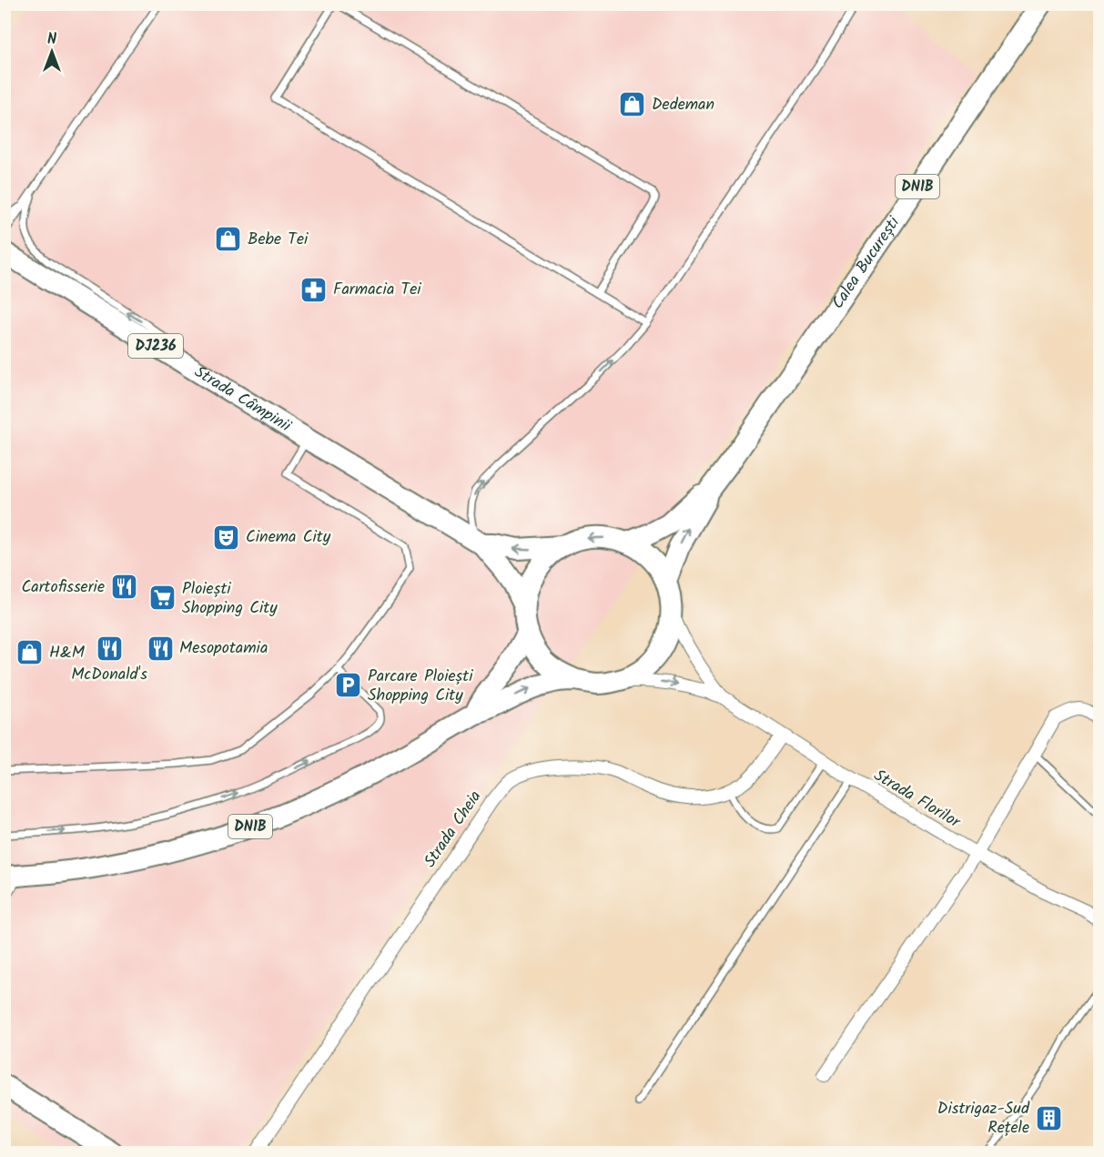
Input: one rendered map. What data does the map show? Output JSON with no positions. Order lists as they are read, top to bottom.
{
  "streets": {
    "main road": [
      "DN1B",
      "Calea București",
      "DJ236",
      "Strada Câmpinii"
    ],
    "street": ["Strada Florilor", "Strada Cheia"]
  },
  "crossings": [
    ["DN1B", "Calea București"],
    ["DN1B", "DJ236"],
    ["DJ236", "Strada Câmpinii"],
    ["Strada Florilor", "Strada Cheia"]
  ],
  "places": {
    "shop": ["Dedeman", "Bebe Tei", "H&M"],
    "pharmacy": ["Farmacia Tei"],
    "theatre": ["Cinema City"],
    "restaurant": ["Cartofisserie", "McDonald's", "Mesopotamia"],
    "supermarket": ["Ploiești Shopping City"],
    "parking": ["Parcare Ploiești Shopping City"],
    "building": ["Distrigaz-Sud Rețele"]
  },
  "north": "top"
}
